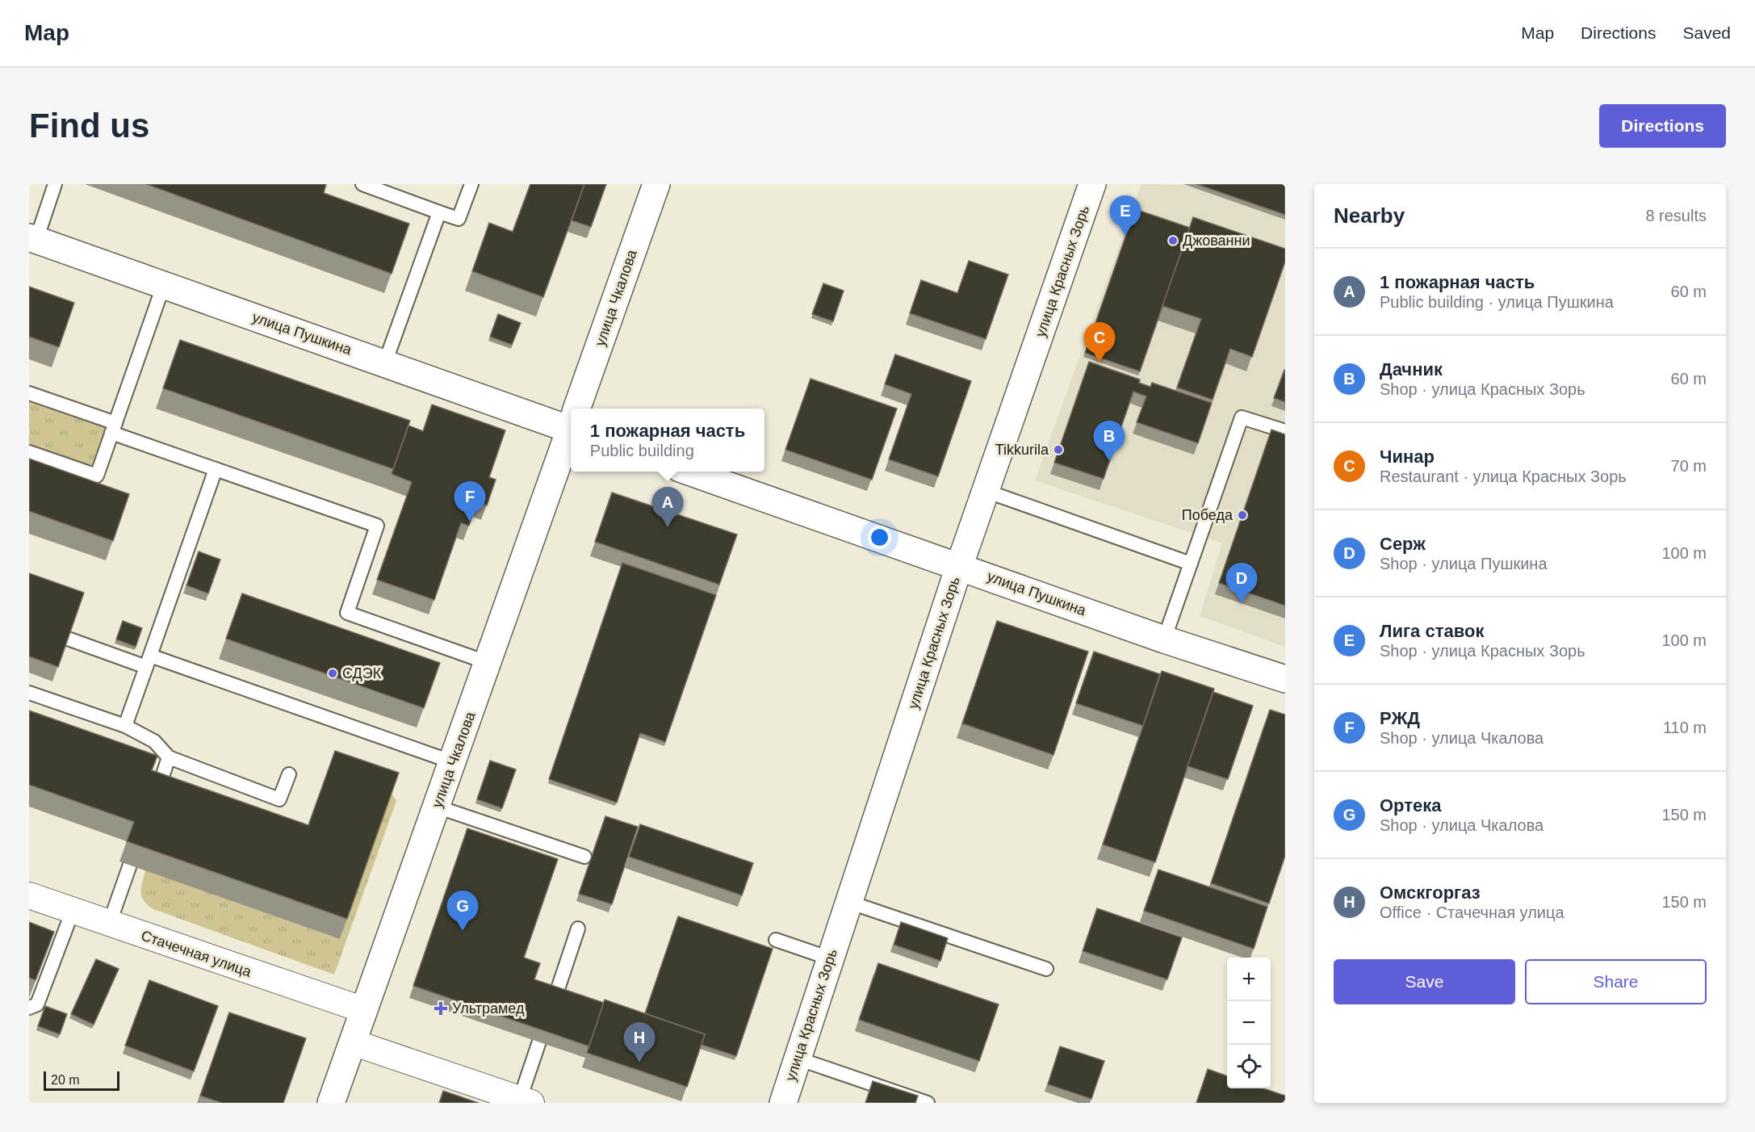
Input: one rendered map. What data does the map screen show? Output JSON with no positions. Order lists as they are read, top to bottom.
{
  "streets": {
    "street": [
      "улица Красных Зорь",
      "улица Чкалова",
      "улица Пушкина",
      "Стачечная улица"
    ]
  },
  "crossings": [
    ["улица Красных Зорь", "улица Пушкина"],
    ["улица Чкалова", "Стачечная улица"]
  ],
  "places": {
    "other": [
      "Джованни",
      "Tikkurila",
      "Победа",
      "СДЭК"
    ],
    "health": ["Ультрамед"]
  },
  "scale_bar": "20 m",
  "page": {
    "header": "Map",
    "nav": ["Map", "Directions", "Saved"],
    "buttons": [
      "Directions",
      ["Save", "Share"]
    ],
    "title": "Find us",
    "heading": ["Nearby", "8 results"],
    "pins": [
      "E",
      "C",
      "B",
      "F",
      "A",
      "D",
      "G",
      "H"
    ],
    "list": [
      {
        "mark": "A",
        "name": "1 пожарная часть",
        "note": "Public building · улица Пушкина",
        "value": "60 m"
      },
      {
        "mark": "B",
        "name": "Дачник",
        "note": "Shop · улица Красных Зорь",
        "value": "60 m"
      },
      {
        "mark": "C",
        "name": "Чинар",
        "note": "Restaurant · улица Красных Зорь",
        "value": "70 m"
      },
      {
        "mark": "D",
        "name": "Серж",
        "note": "Shop · улица Пушкина",
        "value": "100 m"
      },
      {
        "mark": "E",
        "name": "Лига ставок",
        "note": "Shop · улица Красных Зорь",
        "value": "100 m"
      },
      {
        "mark": "F",
        "name": "РЖД",
        "note": "Shop · улица Чкалова",
        "value": "110 m"
      },
      {
        "mark": "G",
        "name": "Ортека",
        "note": "Shop · улица Чкалова",
        "value": "150 m"
      },
      {
        "mark": "H",
        "name": "Омскгоргаз",
        "note": "Office · Стачечная улица",
        "value": "150 m"
      }
    ],
    "popup": ["1 пожарная часть", "Public building"],
    "map_buttons": ["+", "−"],
    "scale": "20 m"
  }
}
